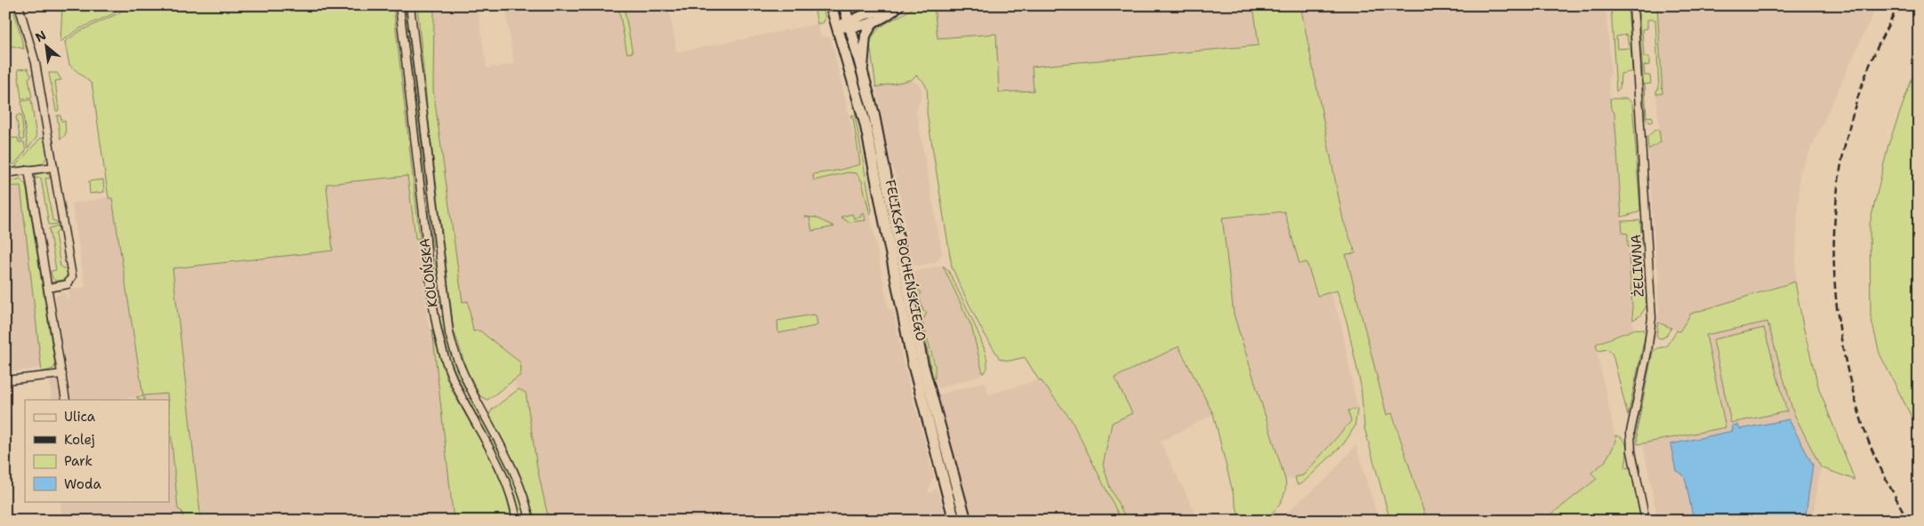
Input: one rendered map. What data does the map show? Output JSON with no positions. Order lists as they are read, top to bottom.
{
  "streets": {
    "main road": ["FELIKSA BOCHEŃSKIEGO"],
    "street": ["ŻELIWNA", "KOLOŃSKA"]
  },
  "legend": [
    "Ulica",
    "Kolej",
    "Park",
    "Woda"
  ],
  "north": "top left"
}
